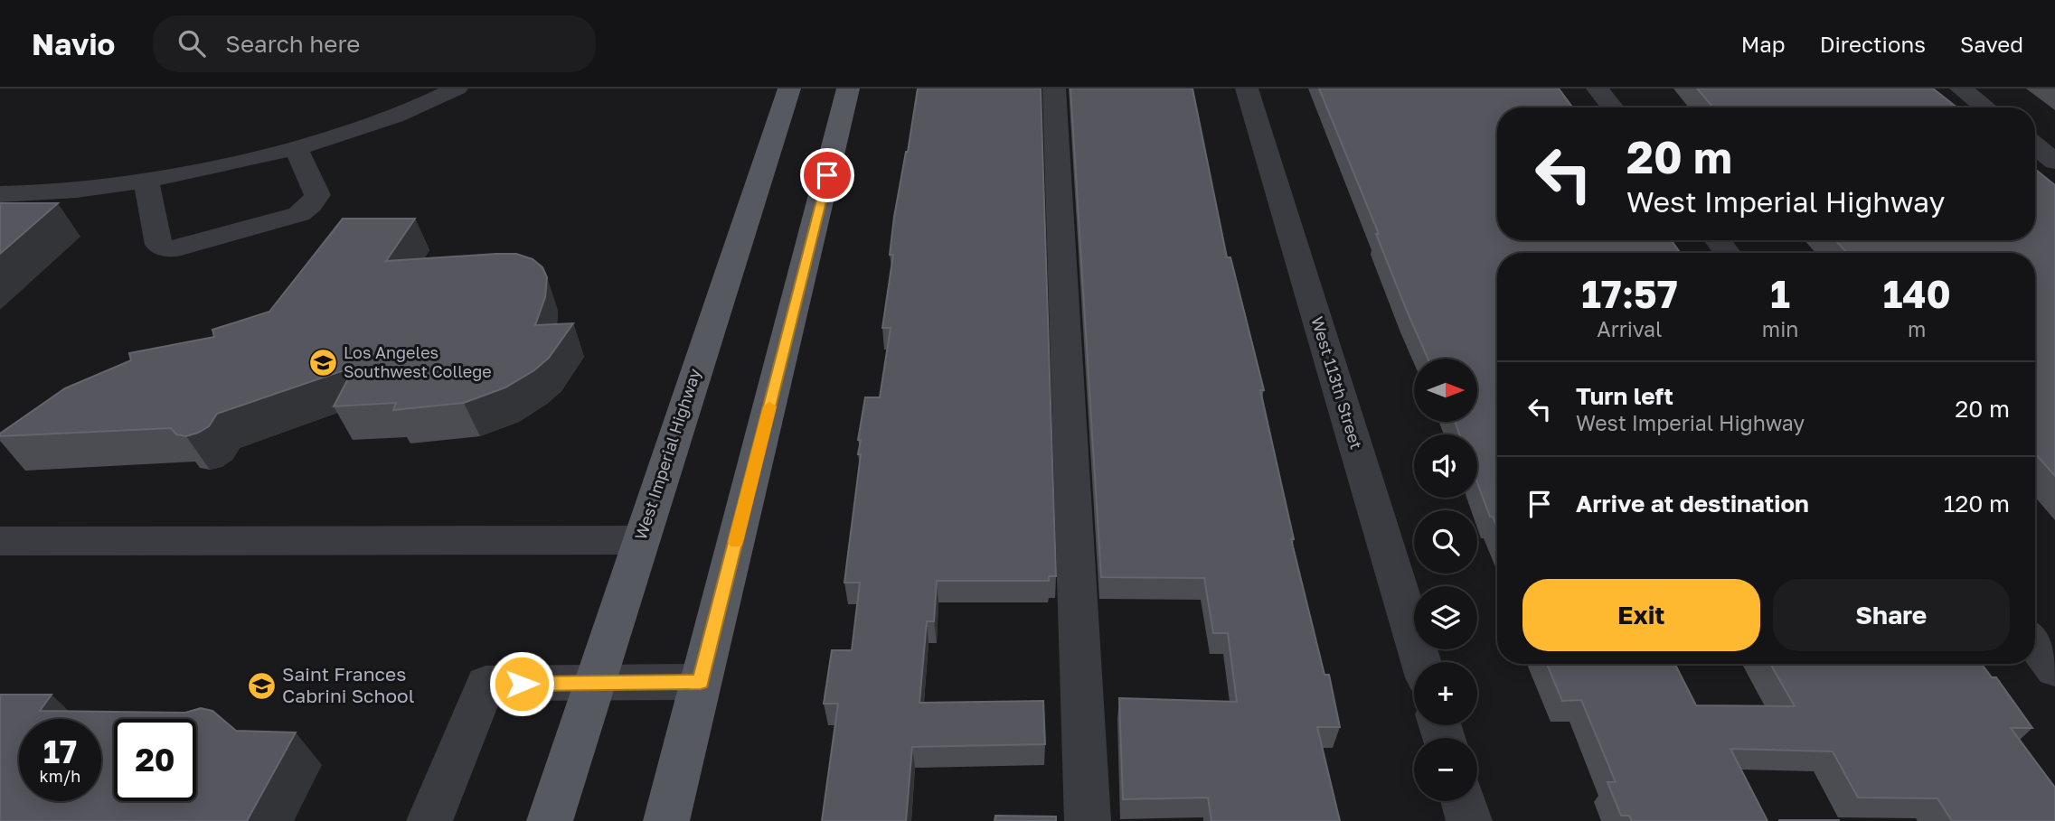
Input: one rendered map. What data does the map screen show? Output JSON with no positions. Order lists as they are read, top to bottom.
{
  "streets": {
    "main road": ["West Imperial Highway"],
    "street": ["West 113th Street"]
  },
  "places": {
    "school or university": ["Los Angeles Southwest College", "Saint Frances Cabrini School"]
  },
  "north": "right",
  "page": {
    "header": "Navio",
    "search": "Search here",
    "nav": ["Map", "Directions", "Saved"],
    "turn": ["20 m", "West Imperial Highway"],
    "eta": [
      "17:57",
      "Arrival",
      "1",
      "min",
      "140",
      "m"
    ],
    "map_buttons": ["+", "−"],
    "list": [
      {
        "name": "Turn left",
        "note": "West Imperial Highway",
        "value": "20 m"
      },
      {
        "name": "Arrive at destination",
        "value": "120 m"
      }
    ],
    "buttons": ["Exit", "Share"],
    "speed": "17 km/h",
    "limit": "20"
  }
}
